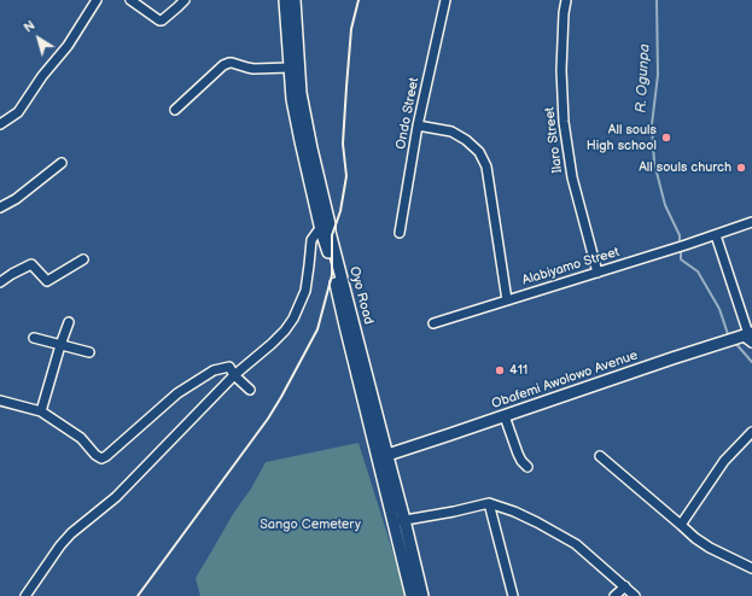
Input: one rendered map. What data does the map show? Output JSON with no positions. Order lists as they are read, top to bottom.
{
  "streets": {
    "main road": ["Oyo Road", "Obafemi Awolowo Avenue"],
    "street": ["Ondo Street", "Ilaro Street", "Alabiyamo Street"]
  },
  "crossings": [
    ["Ilaro Street", "Alabiyamo Street"],
    ["Oyo Road", "Obafemi Awolowo Avenue"]
  ],
  "water": ["R. Ogunpa"],
  "parks": ["Sango Cemetery"],
  "places": ["All souls High school", "All souls church", "411"],
  "north": "top left"
}
